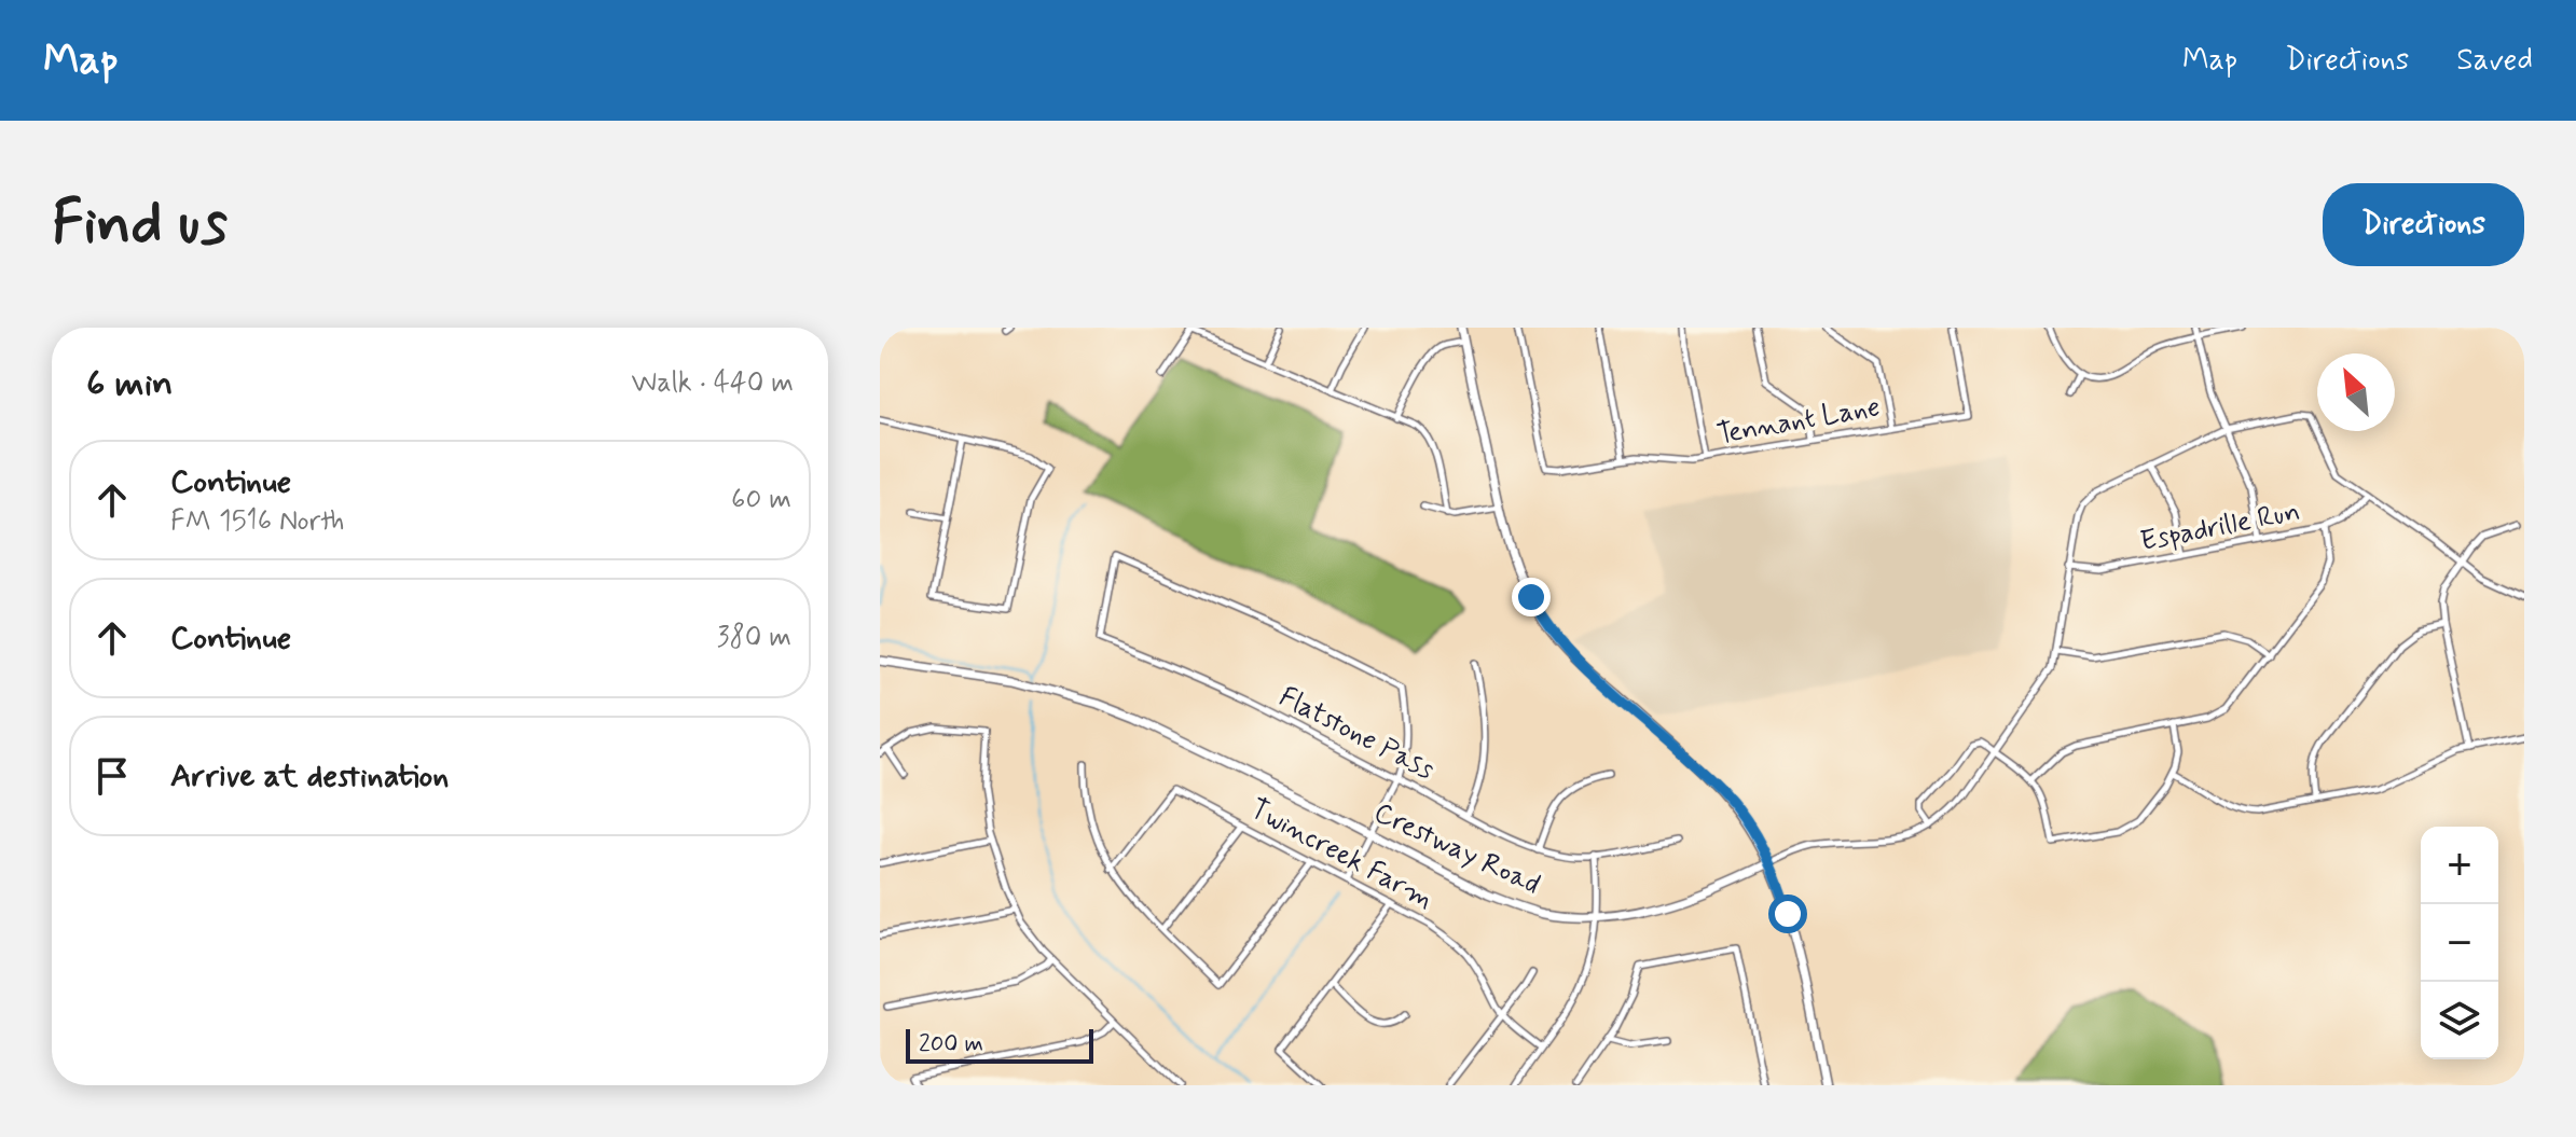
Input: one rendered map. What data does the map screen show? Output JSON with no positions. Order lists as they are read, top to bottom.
{
  "streets": {
    "street": [
      "Tennant Lane",
      "Espadrille Run",
      "Flatstone Pass",
      "Crestway Road",
      "Twincreek Farm"
    ]
  },
  "crossings": [
    ["Espadrille Run", "Crestway Road"]
  ],
  "scale_bar": "200 m",
  "north": "top left",
  "page": {
    "header": "Map",
    "nav": ["Map", "Directions", "Saved"],
    "buttons": "Directions",
    "title": "Find us",
    "heading": ["6 min", "Walk · 440 m"],
    "list": [
      ["Continue", "FM 1516 North", "60 m"],
      ["Continue", "380 m"],
      "Arrive at destination"
    ],
    "map_buttons": ["+", "−"],
    "scale": "200 m"
  }
}
